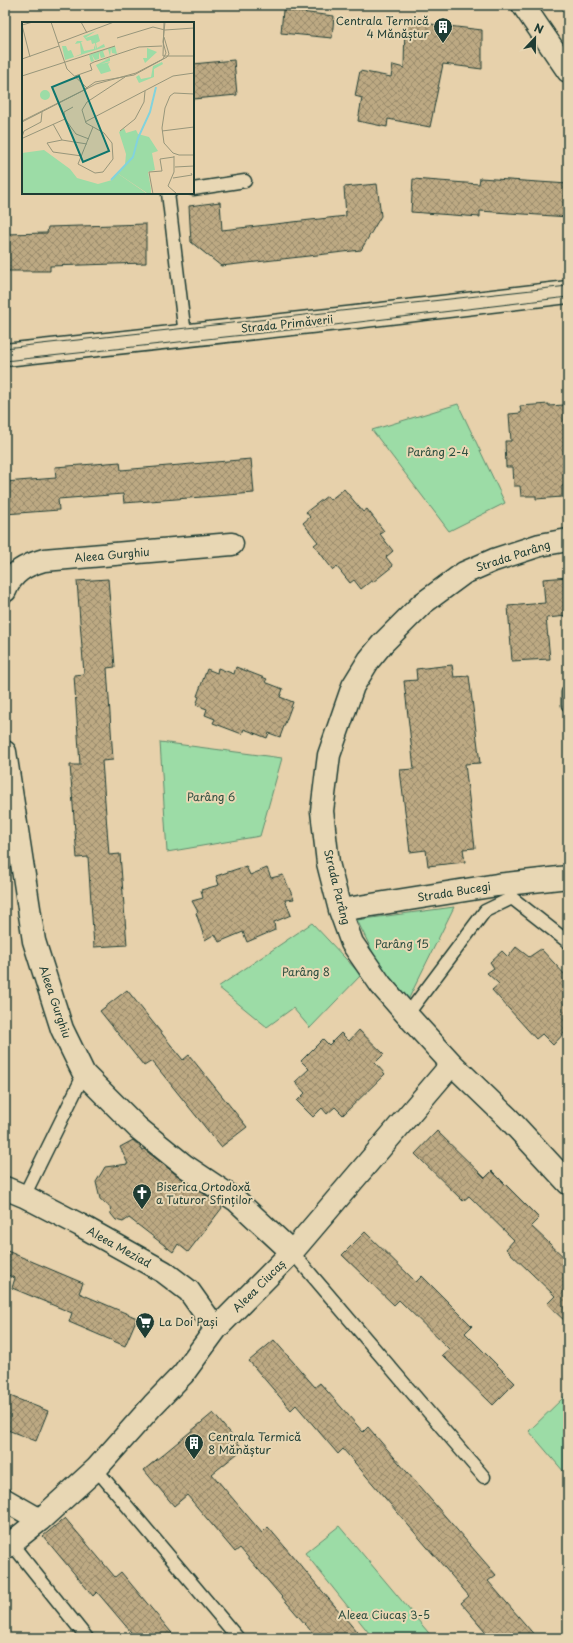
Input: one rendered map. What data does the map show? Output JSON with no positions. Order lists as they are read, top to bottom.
{
  "streets": {
    "street": [
      "Strada Primăverii",
      "Aleea Gurghiu",
      "Strada Parâng",
      "Strada Bucegi",
      "Aleea Meziad",
      "Aleea Ciucaș"
    ]
  },
  "crossings": [
    ["Aleea Gurghiu", "Aleea Ciucaș"],
    ["Strada Parâng", "Strada Bucegi"],
    ["Strada Parâng", "Aleea Ciucaș"],
    ["Aleea Meziad", "Aleea Ciucaș"]
  ],
  "parks": [
    "Parâng 2-4",
    "Parâng 6",
    "Parâng 15",
    "Parâng 8",
    "Aleea Ciucaș 3-5"
  ],
  "places": {
    "building": ["Centrala Termică 4 Mănăștur", "Centrala Termică 8 Mănăștur"],
    "church": ["Biserica Ortodoxă a Tuturor Sfinților"],
    "supermarket": ["La Doi Pași"]
  },
  "north": "top"
}
